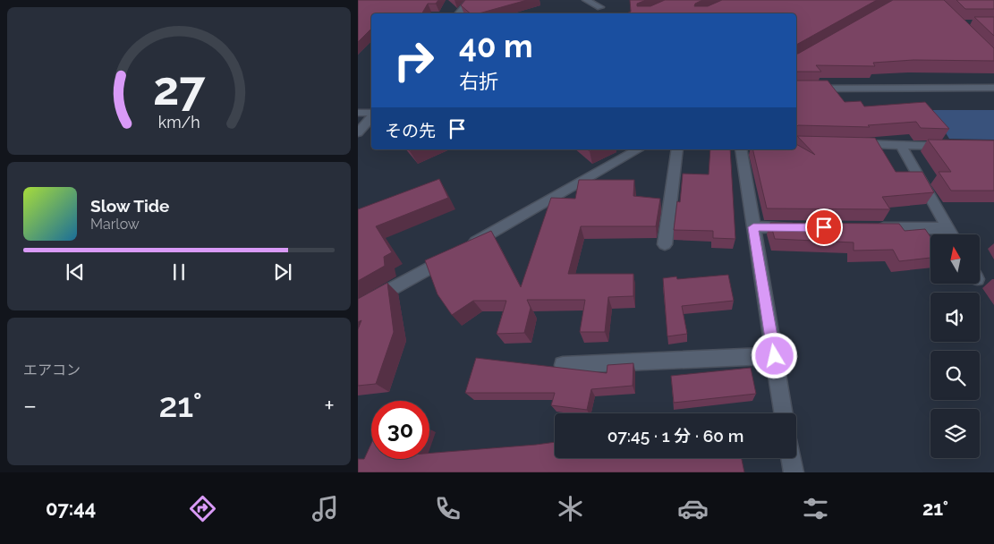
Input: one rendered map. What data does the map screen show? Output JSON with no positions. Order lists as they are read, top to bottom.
{
  "north": "top",
  "page": {
    "turn": ["40 m", "右折"],
    "then": "その先",
    "song": ["Slow Tide", "Marlow"],
    "tile": "エアコン",
    "heat": ["−", "21°", "+"],
    "limit": "30",
    "trip": "07:45 · 1 分 · 60 m",
    "tabs": ["07:44", "21°"],
    "gauge": ["27", "km/h"]
  }
}
